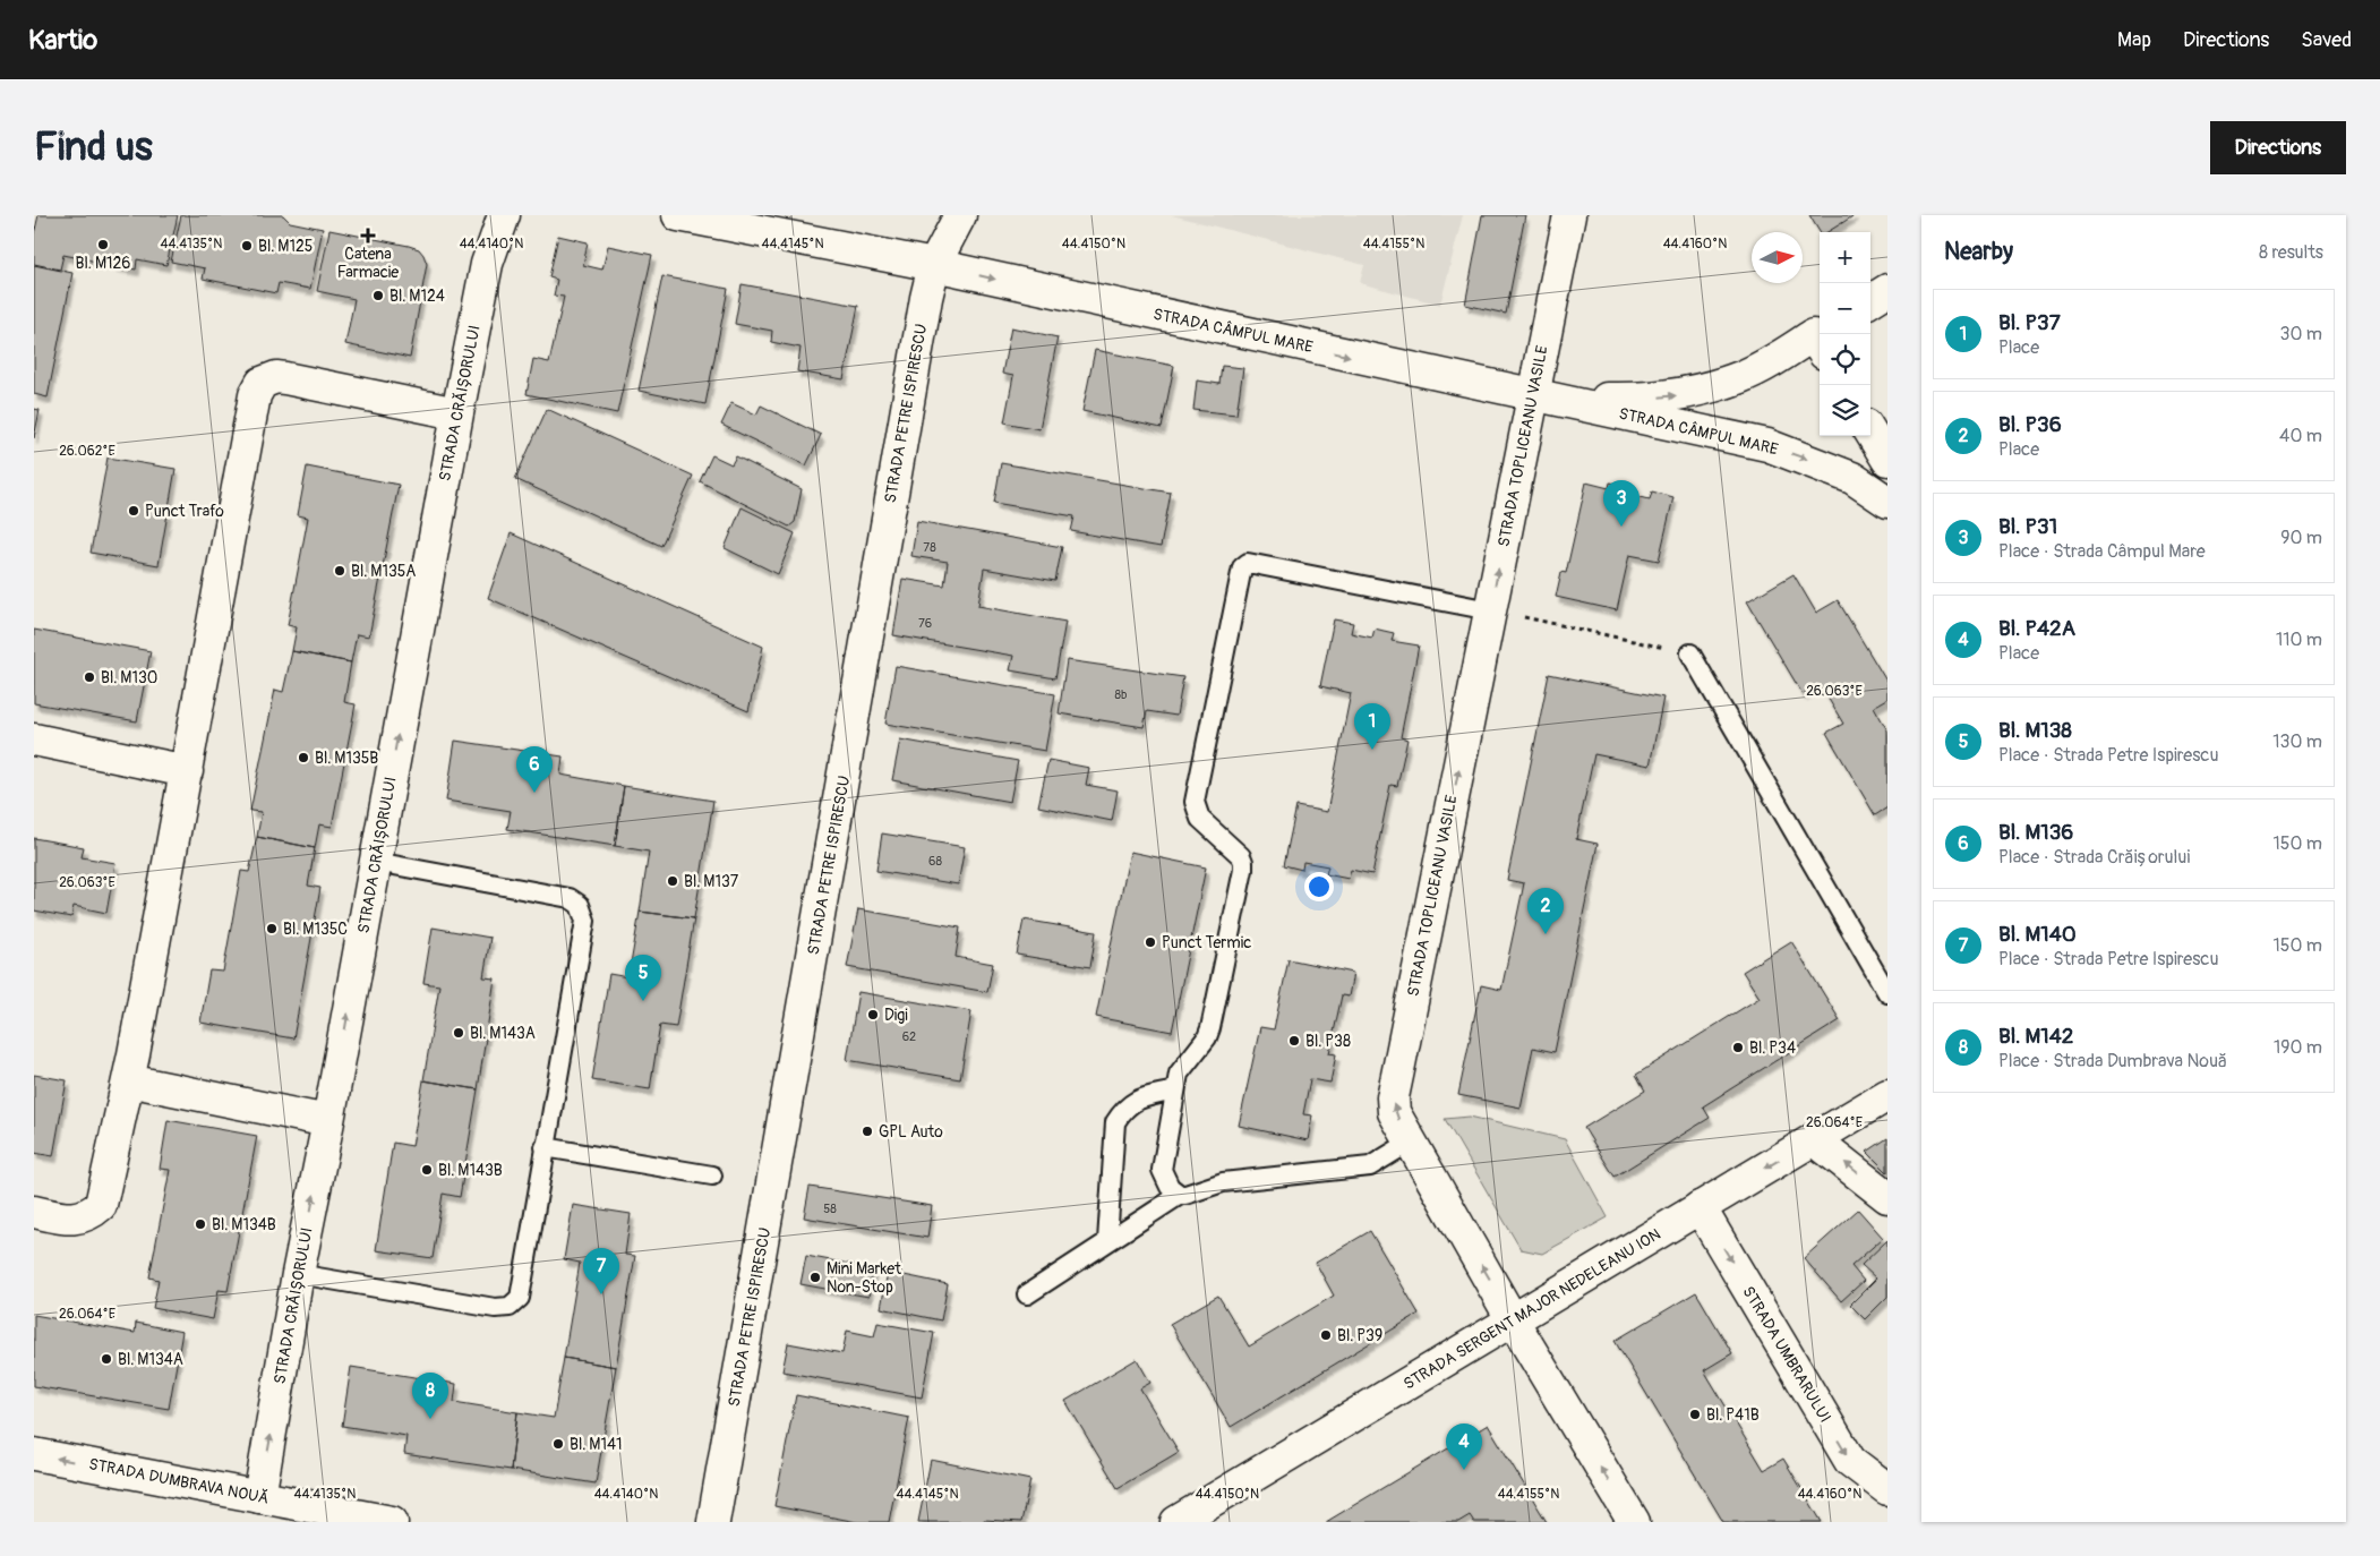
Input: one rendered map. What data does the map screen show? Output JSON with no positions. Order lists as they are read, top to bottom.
{
  "streets": {
    "street": [
      "STRADA CÂMPUL MARE",
      "STRADA CRĂIȘORULUI",
      "STRADA PETRE ISPIRESCU",
      "STRADA TOPLICEANU VASILE",
      "STRADA SERGENT MAJOR NEDELEANU ION",
      "STRADA UMBRARULUI",
      "STRADA DUMBRAVA NOUĂ"
    ]
  },
  "crossings": [
    ["STRADA CÂMPUL MARE", "STRADA PETRE ISPIRESCU"],
    ["STRADA CÂMPUL MARE", "STRADA TOPLICEANU VASILE"],
    ["STRADA CRĂIȘORULUI", "STRADA DUMBRAVA NOUĂ"],
    ["STRADA TOPLICEANU VASILE", "STRADA SERGENT MAJOR NEDELEANU ION"],
    ["STRADA SERGENT MAJOR NEDELEANU ION", "STRADA UMBRARULUI"]
  ],
  "one_way": [
    "STRADA CÂMPUL MARE",
    "STRADA CRĂIȘORULUI",
    "STRADA TOPLICEANU VASILE",
    "STRADA UMBRARULUI",
    "STRADA DUMBRAVA NOUĂ"
  ],
  "places": {
    "health": ["Catena Farmacie"],
    "other": [
      "Bl. M126",
      "Bl. M125",
      "Bl. M124",
      "Punct Trafo",
      "Bl. M135A",
      "Bl. M130",
      "Bl. M135B",
      "Bl. M137",
      "Bl. M135C",
      "Punct Termic",
      "Digi",
      "Bl. M143A",
      "Bl. P38",
      "Bl. P34",
      "GPL Auto",
      "Bl. M143B",
      "Bl. M134B",
      "Mini Market Non-Stop",
      "Bl. P39",
      "Bl. M134A",
      "Bl. P41B",
      "Bl. M141"
    ]
  },
  "house_numbers": [
    "78",
    "76",
    "8b",
    "68",
    "62",
    "58"
  ],
  "north": "right",
  "page": {
    "header": "Kartio",
    "nav": ["Map", "Directions", "Saved"],
    "buttons": "Directions",
    "title": "Find us",
    "heading": ["Nearby", "8 results"],
    "map_buttons": ["+", "−"],
    "list": [
      {
        "mark": "1",
        "name": "Bl. P37",
        "note": "Place",
        "value": "30 m"
      },
      {
        "mark": "2",
        "name": "Bl. P36",
        "note": "Place",
        "value": "40 m"
      },
      {
        "mark": "3",
        "name": "Bl. P31",
        "note": "Place · Strada Câmpul Mare",
        "value": "90 m"
      },
      {
        "mark": "4",
        "name": "Bl. P42A",
        "note": "Place",
        "value": "110 m"
      },
      {
        "mark": "5",
        "name": "Bl. M138",
        "note": "Place · Strada Petre Ispirescu",
        "value": "130 m"
      },
      {
        "mark": "6",
        "name": "Bl. M136",
        "note": "Place · Strada Crăișorului",
        "value": "150 m"
      },
      {
        "mark": "7",
        "name": "Bl. M140",
        "note": "Place · Strada Petre Ispirescu",
        "value": "150 m"
      },
      {
        "mark": "8",
        "name": "Bl. M142",
        "note": "Place · Strada Dumbrava Nouă",
        "value": "190 m"
      }
    ],
    "pins": [
      "3",
      "1",
      "6",
      "2",
      "5",
      "7",
      "8",
      "4"
    ]
  },
  "coordinates": [
    "44.4135°N",
    "44.4140°N",
    "44.4145°N",
    "44.4150°N",
    "44.4155°N",
    "44.4160°N",
    "26.062°E",
    "26.063°E",
    "26.064°E"
  ]
}
